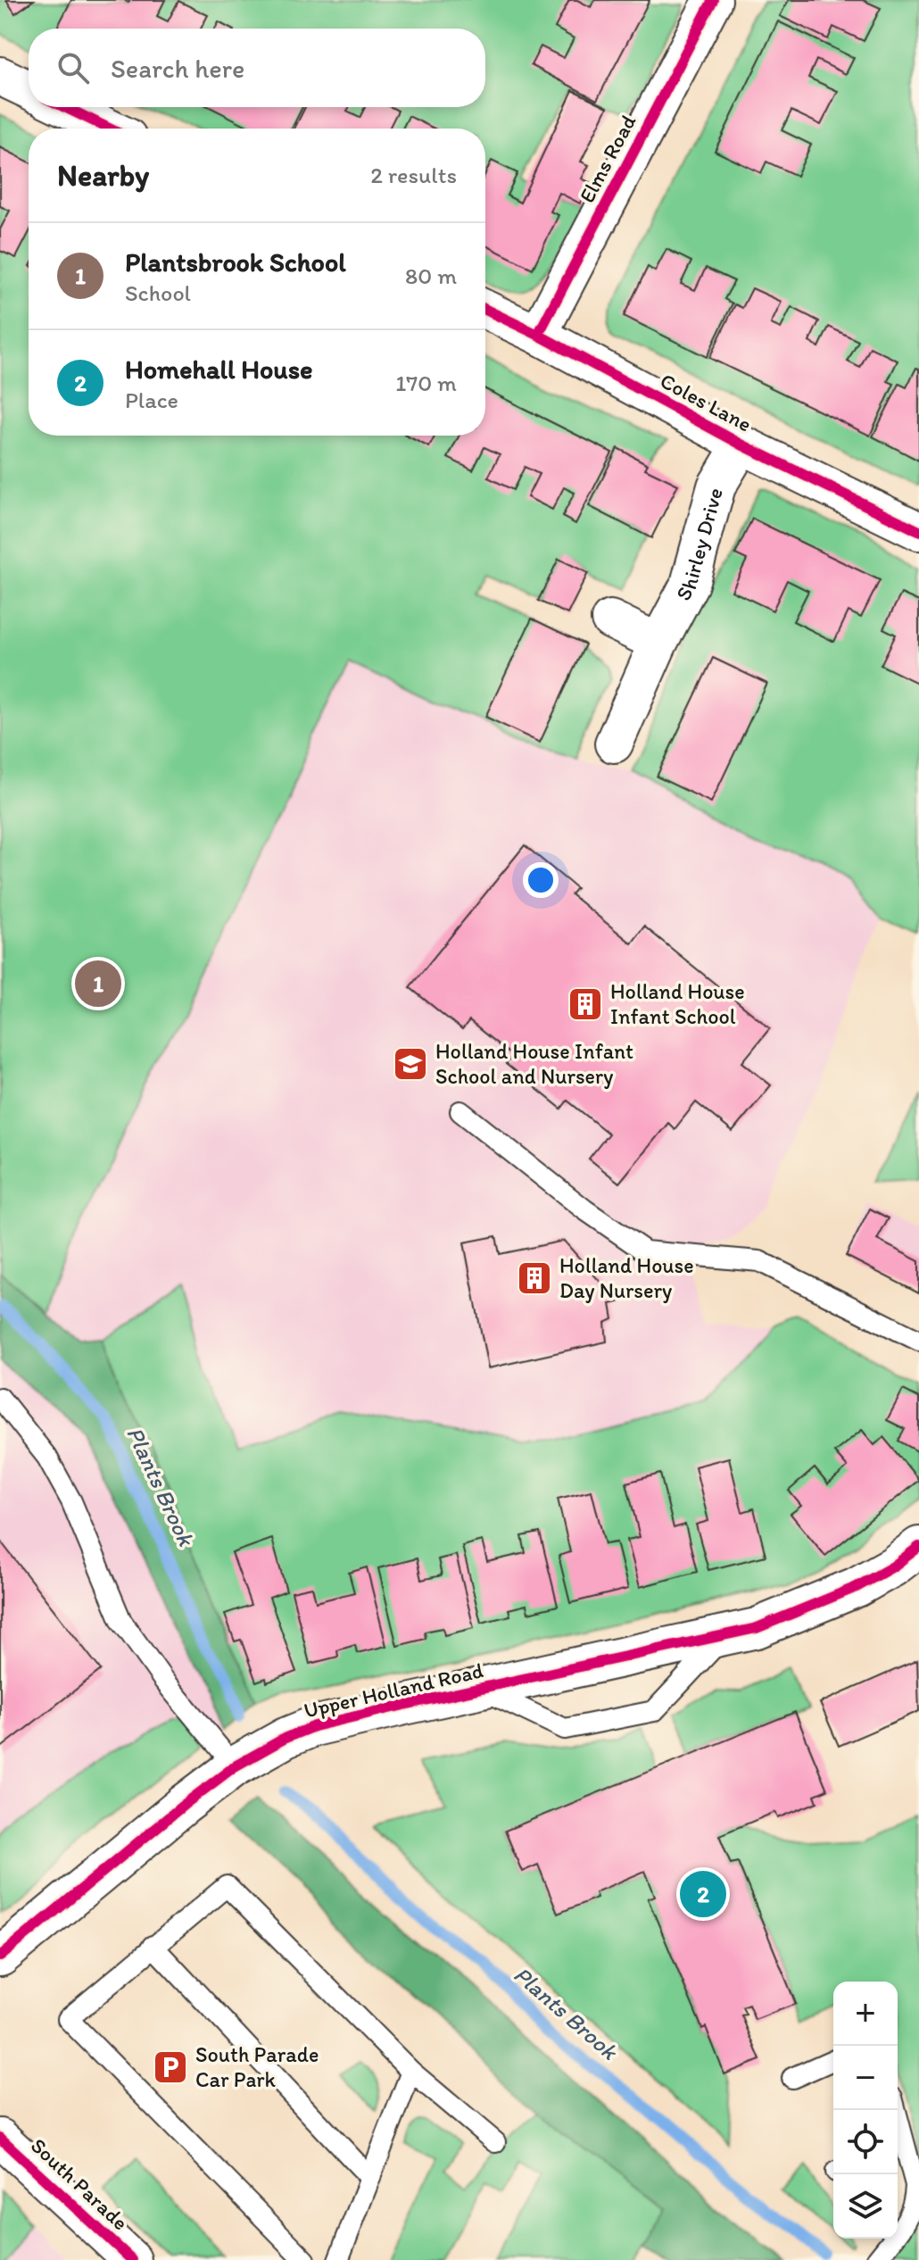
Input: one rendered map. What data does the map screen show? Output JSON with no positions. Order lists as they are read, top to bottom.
{
  "streets": {
    "street": [
      "Elms Road",
      "Coles Lane",
      "Shirley Drive",
      "Upper Holland Road",
      "South Parade"
    ]
  },
  "crossings": [
    ["Elms Road", "Coles Lane"],
    ["Coles Lane", "Shirley Drive"]
  ],
  "water": ["Plants Brook"],
  "places": {
    "building": ["Holland House Infant School", "Holland House Day Nursery"],
    "school or university": ["Holland House Infant School and Nursery"],
    "parking": ["South Parade Car Park"]
  },
  "page": {
    "search": "Search here",
    "heading": ["Nearby", "2 results"],
    "list": [
      {
        "mark": "1",
        "name": "Plantsbrook School",
        "note": "School",
        "value": "80 m"
      },
      {
        "mark": "2",
        "name": "Homehall House",
        "note": "Place",
        "value": "170 m"
      }
    ],
    "pins": ["1", "2"],
    "map_buttons": ["+", "−"]
  }
}
